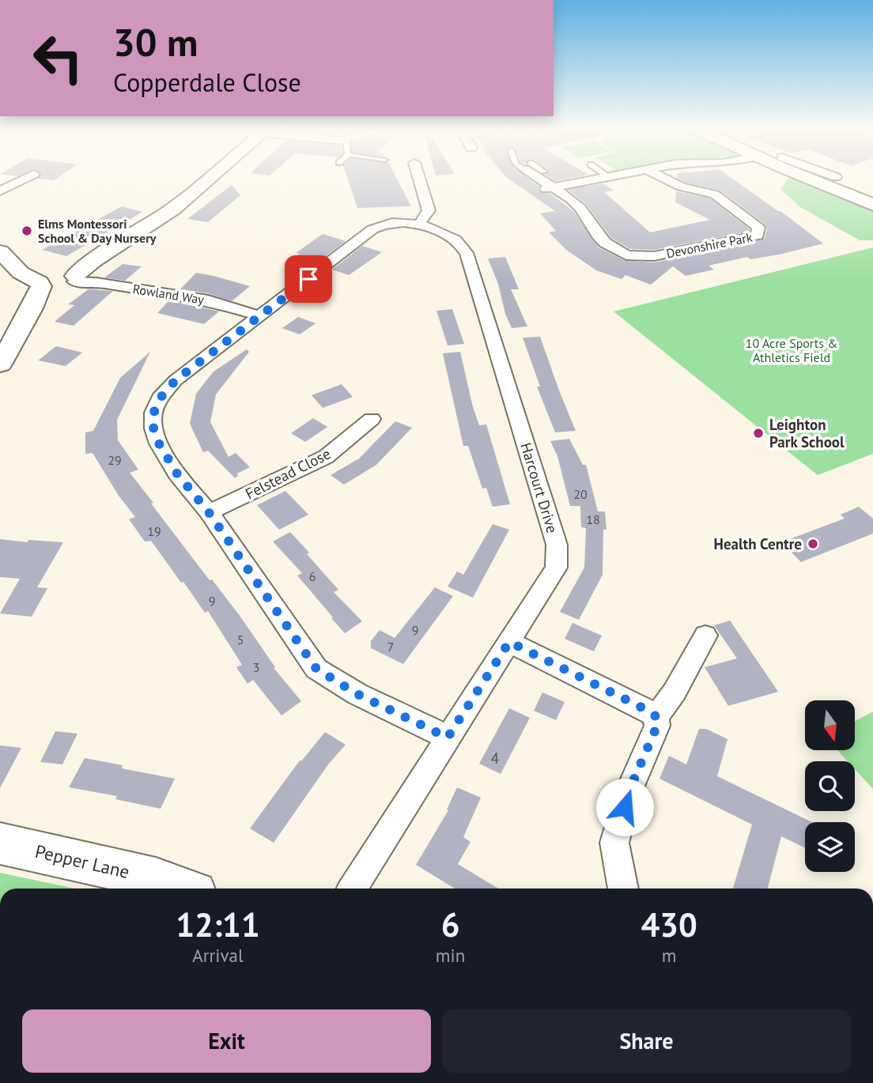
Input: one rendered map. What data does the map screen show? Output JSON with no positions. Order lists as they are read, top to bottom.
{
  "streets": {
    "main road": ["Pepper Lane"],
    "street": [
      "Devonshire Park",
      "Rowland Way",
      "Felstead Close",
      "Harcourt Drive"
    ]
  },
  "crossings": [
    ["Rowland Way", "Harcourt Drive"],
    ["Felstead Close", "Harcourt Drive"]
  ],
  "parks": ["10 Acre Sports & Athletics Field"],
  "places": ["Elms Montessori School & Day Nursery", "Leighton Park School", "Health Centre"],
  "house_numbers": [
    "29",
    "20",
    "18",
    "19",
    "6",
    "9",
    "9",
    "5",
    "7",
    "3",
    "4"
  ],
  "north": "bottom",
  "page": {
    "turn": ["30 m", "Copperdale Close"],
    "eta": [
      "12:11",
      "Arrival",
      "6",
      "min",
      "430",
      "m"
    ],
    "buttons": ["Exit", "Share"]
  }
}
